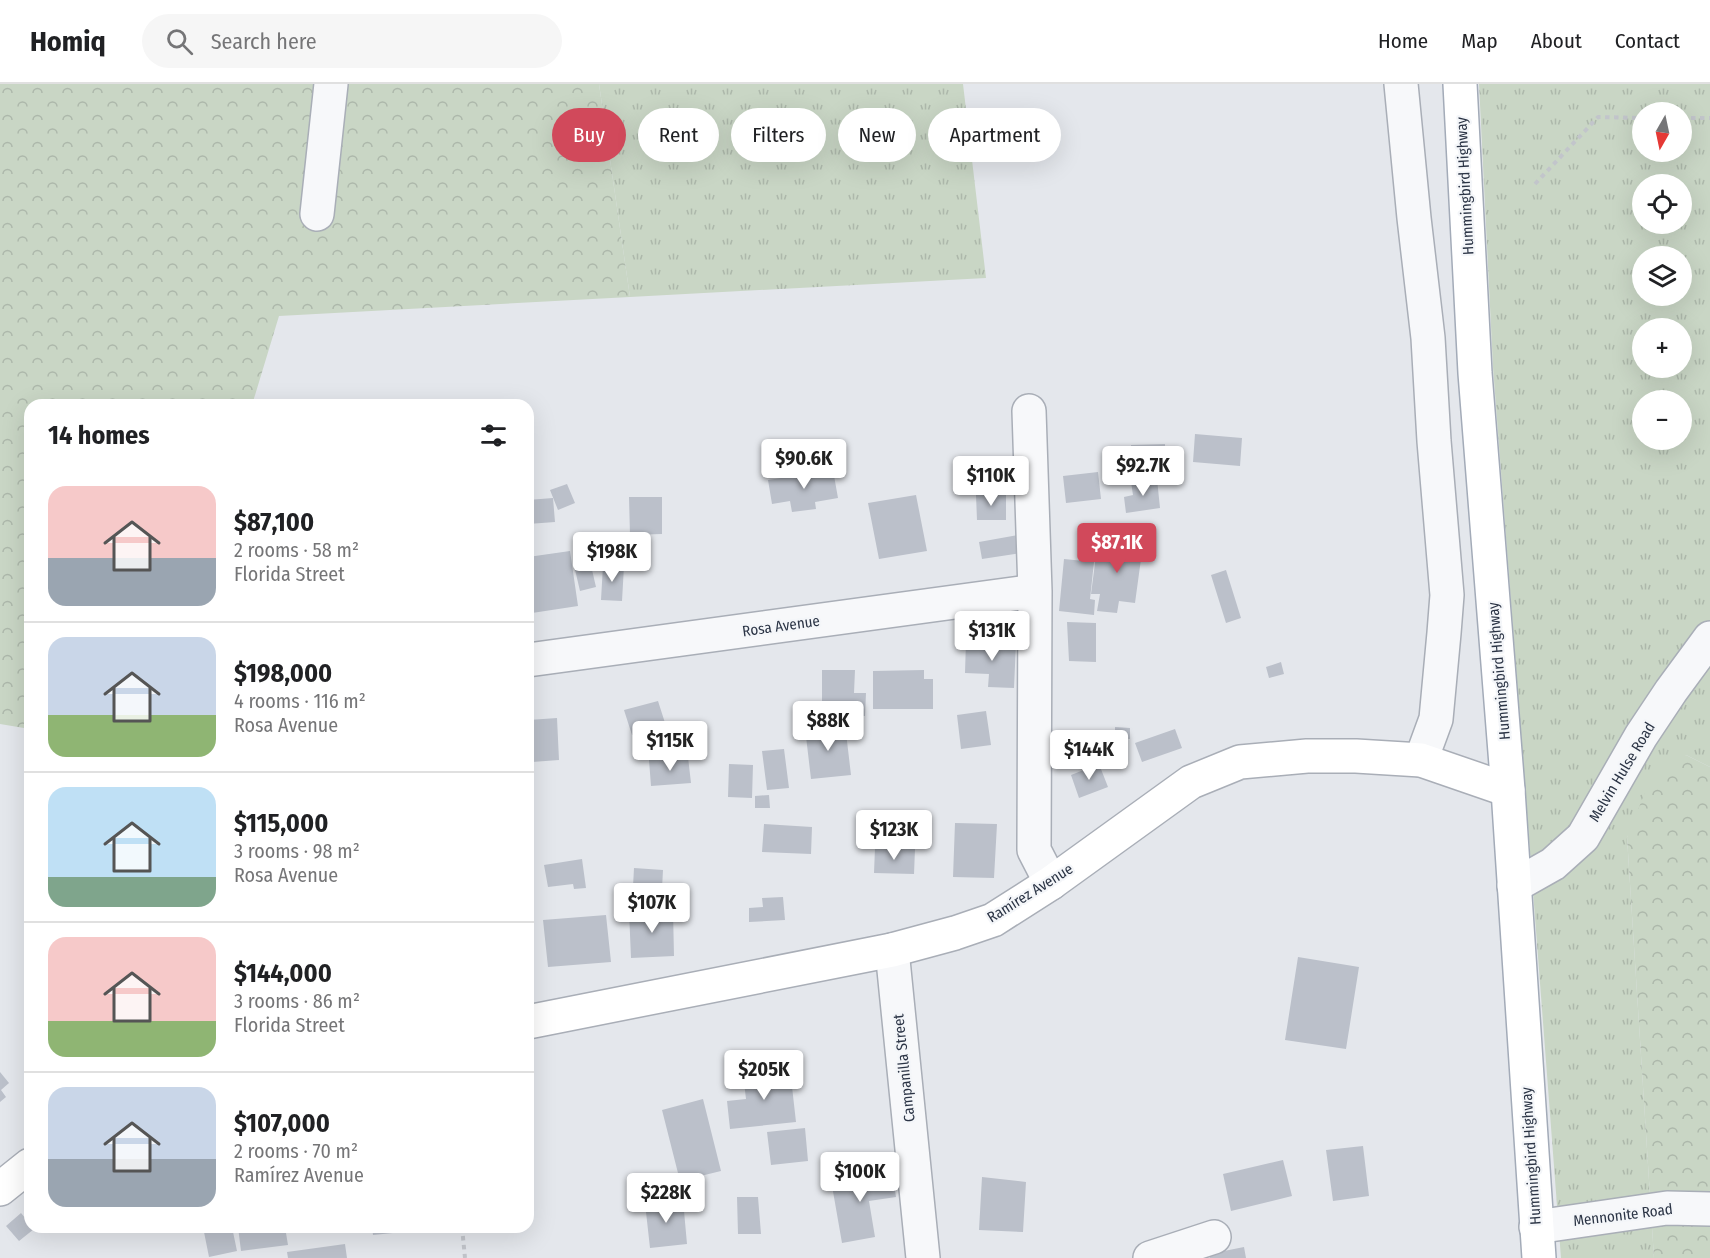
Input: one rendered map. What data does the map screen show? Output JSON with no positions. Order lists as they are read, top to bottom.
{
  "streets": {
    "main road": ["Hummingbird Highway", "Ramírez Avenue"],
    "street": [
      "Rosa Avenue",
      "Melvin Hulse Road",
      "Campanilla Street",
      "Mennonite Road"
    ]
  },
  "crossings": [
    ["Hummingbird Highway", "Melvin Hulse Road"],
    ["Hummingbird Highway", "Ramírez Avenue"],
    ["Hummingbird Highway", "Mennonite Road"],
    ["Ramírez Avenue", "Campanilla Street"]
  ],
  "north": "bottom",
  "page": {
    "header": "Homiq",
    "search": "Search here",
    "nav": [
      "Home",
      "Map",
      "About",
      "Contact"
    ],
    "map_buttons": ["+", "−"],
    "chip": [
      "Buy",
      "Rent",
      "Filters",
      "New",
      "Apartment"
    ],
    "heading": "14 homes",
    "price": [
      "$90.6K",
      "$92.7K",
      "$110K",
      "$87.1K",
      "$198K",
      "$131K",
      "$88K",
      "$115K",
      "$144K",
      "$123K",
      "$107K",
      "$205K",
      "$100K",
      "$228K"
    ],
    "list": [
      {
        "name": "$87,100",
        "note": "2 rooms · 58 m² · Florida Street"
      },
      {
        "name": "$198,000",
        "note": "4 rooms · 116 m² · Rosa Avenue"
      },
      {
        "name": "$115,000",
        "note": "3 rooms · 98 m² · Rosa Avenue"
      },
      {
        "name": "$144,000",
        "note": "3 rooms · 86 m² · Florida Street"
      },
      {
        "name": "$107,000",
        "note": "2 rooms · 70 m² · Ramírez Avenue"
      }
    ]
  }
}
